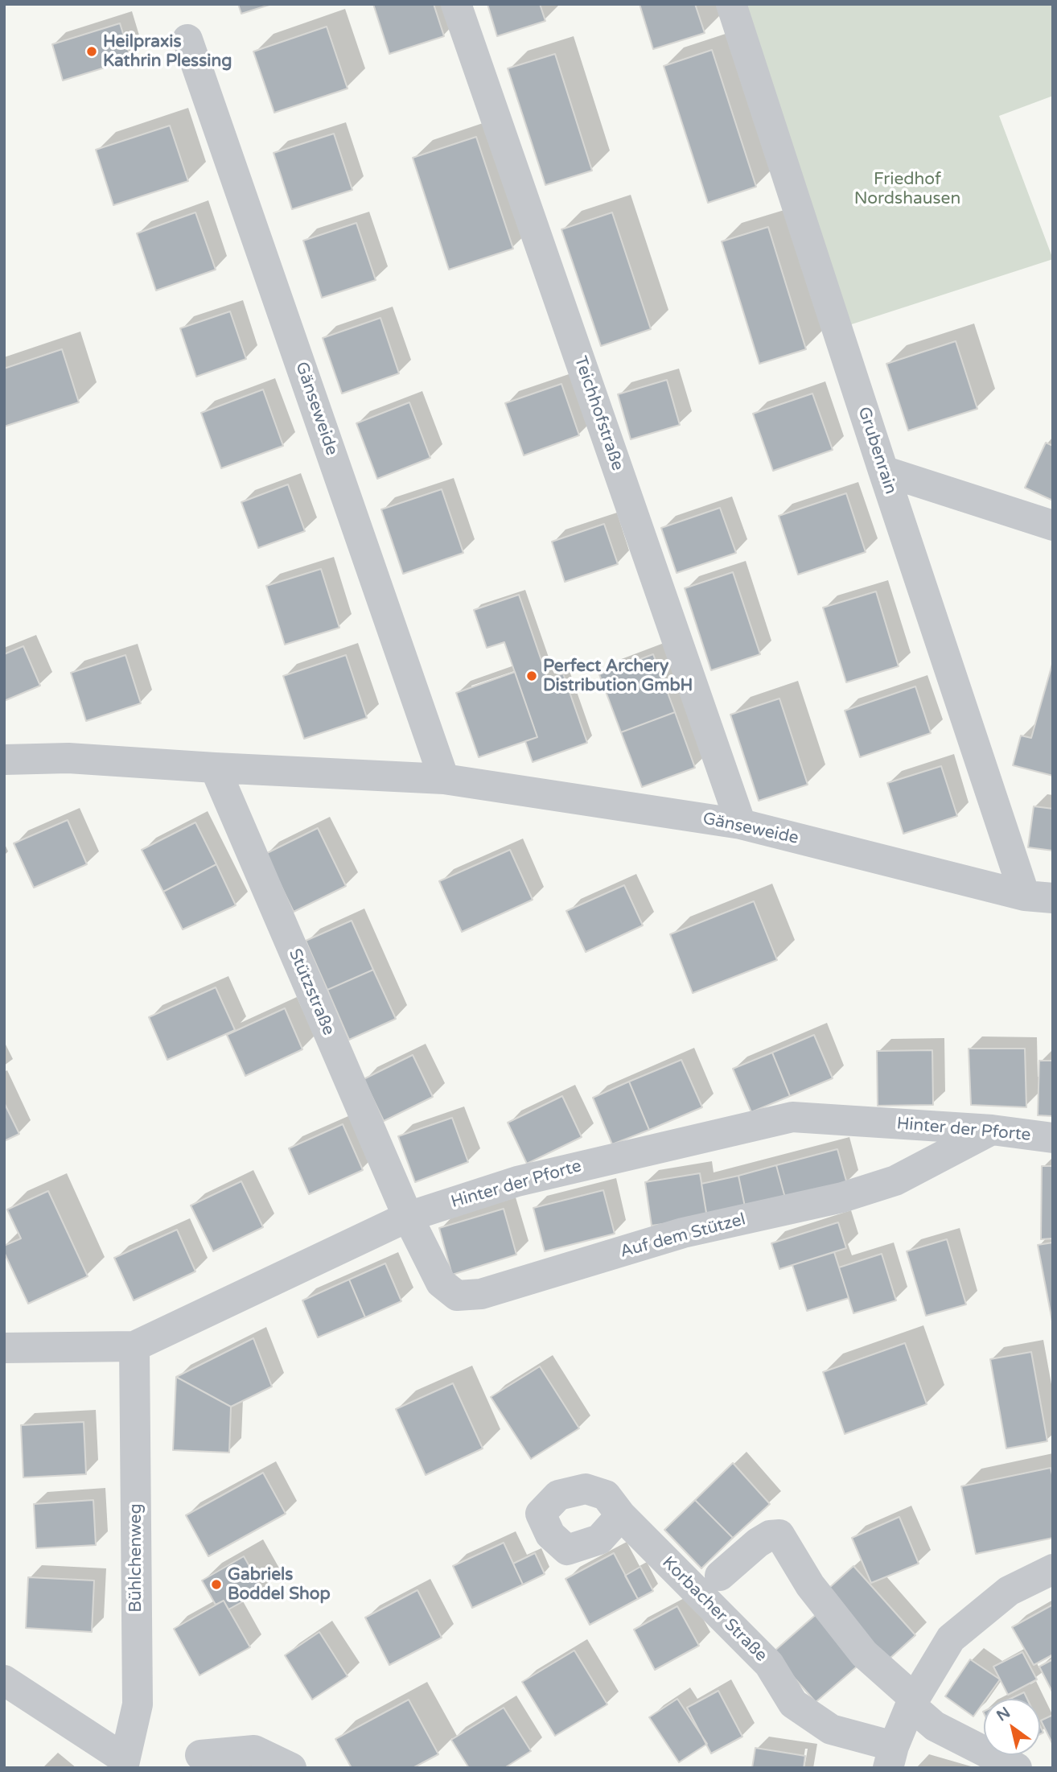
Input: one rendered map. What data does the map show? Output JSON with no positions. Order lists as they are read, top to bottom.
{
  "streets": {
    "street": [
      "Gänseweide",
      "Teichhofstraße",
      "Grubenrain",
      "Stützstraße",
      "Hinter der Pforte",
      "Auf dem Stützel",
      "Bühlchenweg",
      "Korbacher Straße"
    ]
  },
  "crossings": [
    ["Gänseweide", "Teichhofstraße"],
    ["Gänseweide", "Grubenrain"],
    ["Gänseweide", "Stützstraße"],
    ["Stützstraße", "Hinter der Pforte"],
    ["Stützstraße", "Auf dem Stützel"],
    ["Hinter der Pforte", "Auf dem Stützel"],
    ["Hinter der Pforte", "Bühlchenweg"]
  ],
  "parks": ["Friedhof Nordshausen"],
  "places": ["Heilpraxis Kathrin Plessing", "Perfect Archery Distribution GmbH", "Gabriels Boddel Shop"],
  "north": "top left"
}
